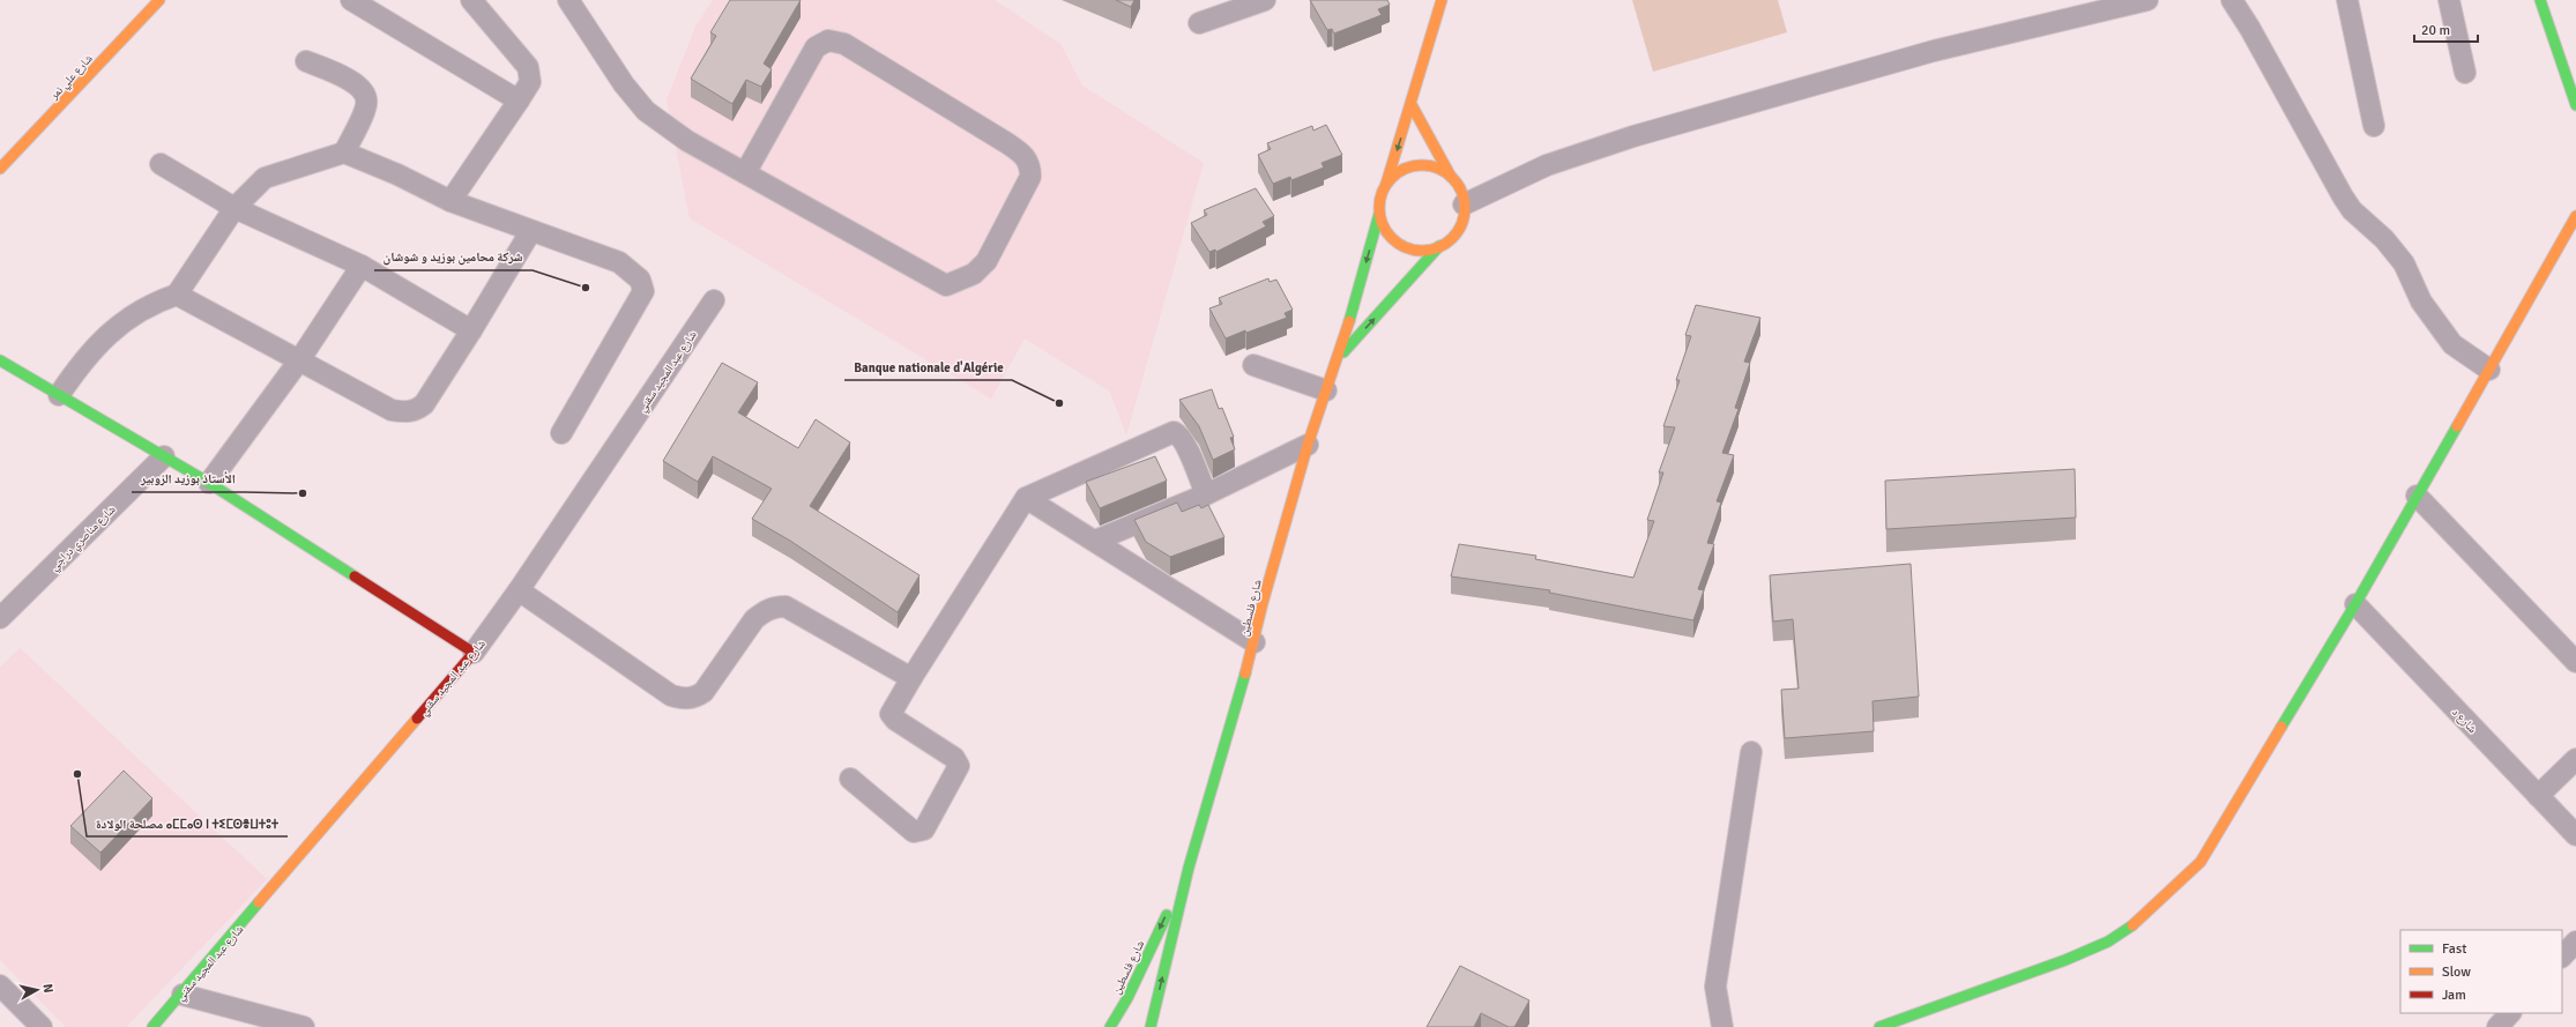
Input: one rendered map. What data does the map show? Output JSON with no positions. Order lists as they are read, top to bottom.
{
  "streets": {
    "main road": ["شارع علي نمر", "شارع عبد المجيد سقني", "شارع فلسطين"],
    "street": ["شارع مناصري دراجي", "شارع د"]
  },
  "places": [
    "شركة محامين بوزيد و شوشان",
    "Banque nationale d'Algérie",
    "الأستاذ بوزيد الزوبير",
    "مصلحة الولادة ⴰⵎⵎⴰⵙ ⵏ ⵜⵉⵎⵙⴻⵡⵜⵓⵜ"
  ],
  "legend": ["Fast", "Slow", "Jam"],
  "scale_bar": "20 m",
  "north": "right"
}
